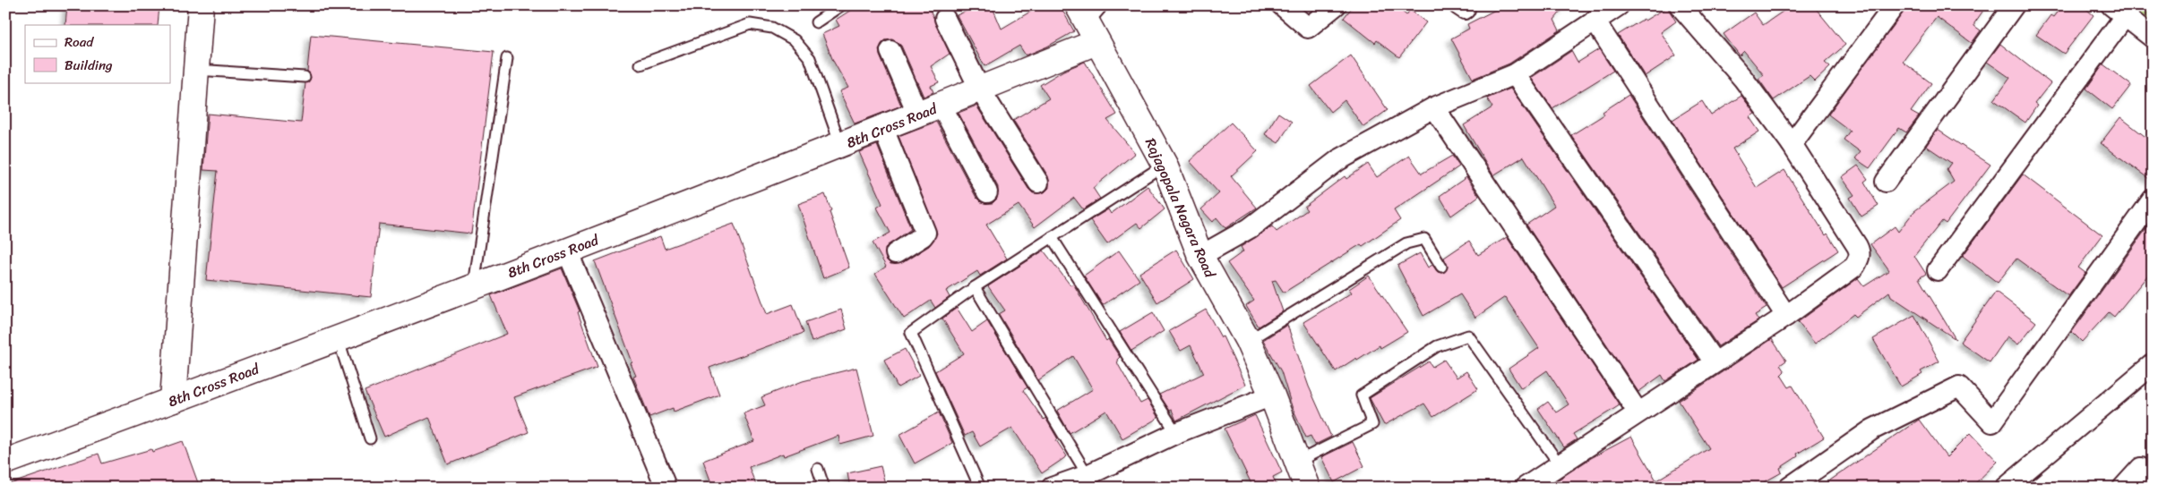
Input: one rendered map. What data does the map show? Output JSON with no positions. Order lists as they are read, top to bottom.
{
  "streets": {
    "street": ["8th Cross Road", "Rajagopala Nagara Road"]
  },
  "crossings": [
    ["8th Cross Road", "Rajagopala Nagara Road"]
  ],
  "legend": ["Road", "Building"]
}
